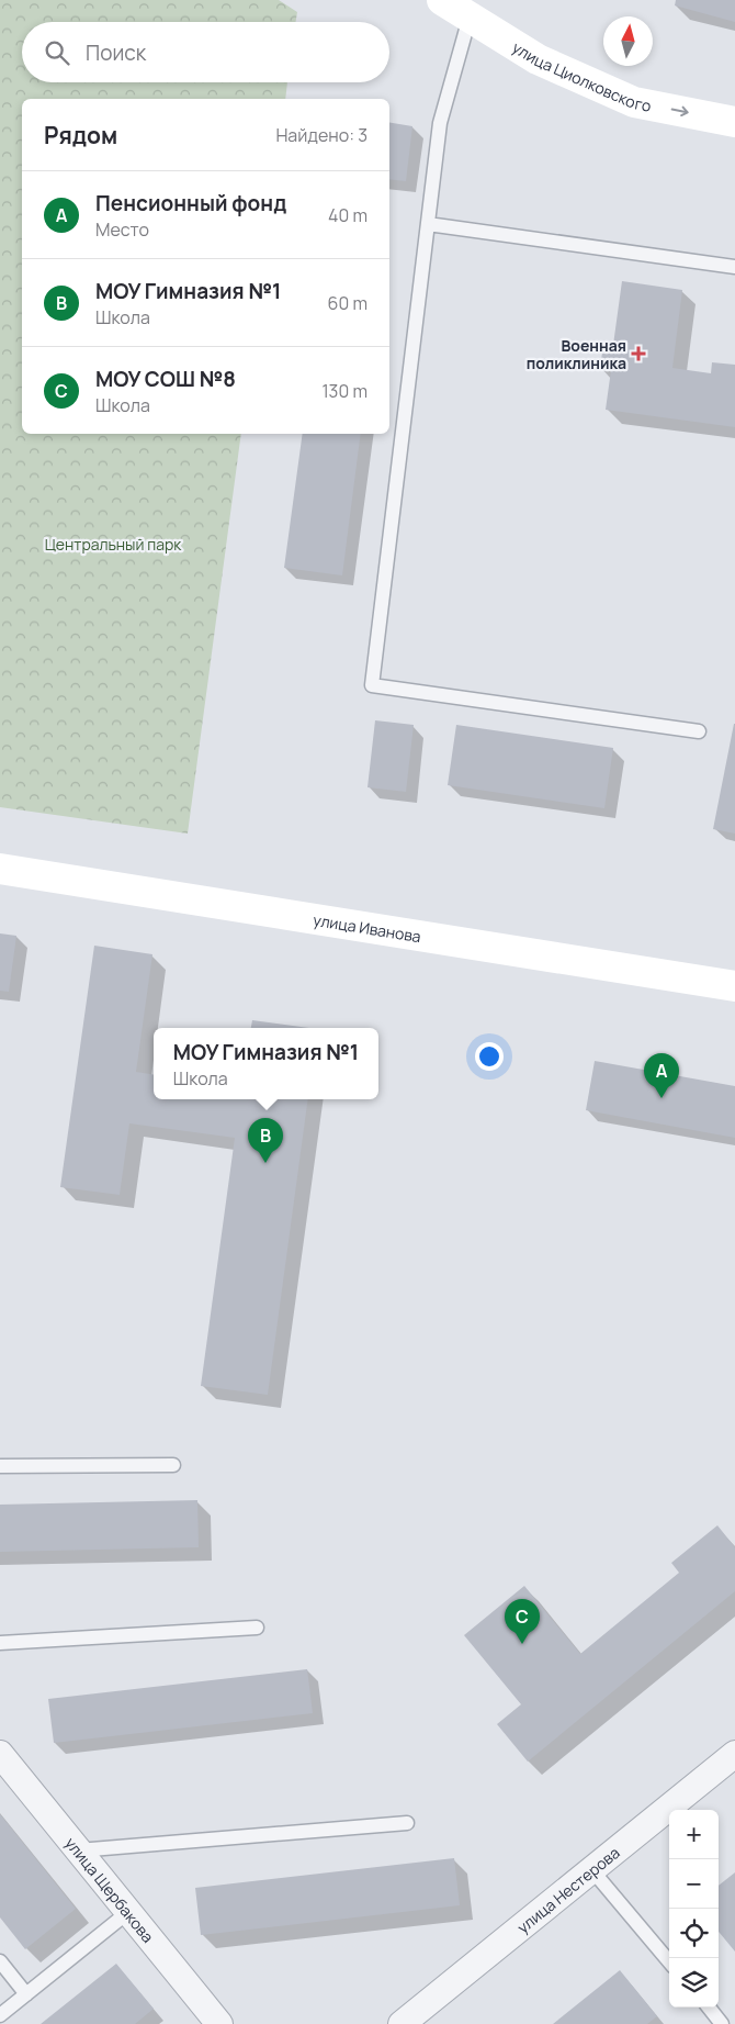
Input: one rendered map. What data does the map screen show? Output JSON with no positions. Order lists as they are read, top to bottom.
{
  "streets": {
    "street": [
      "улица Циолковского",
      "улица Иванова",
      "улица Щербакова",
      "улица Нестерова"
    ]
  },
  "one_way": ["улица Циолковского"],
  "parks": ["Центральный парк"],
  "places": {
    "health": ["Военная поликлиника"]
  },
  "north": "top",
  "page": {
    "search": "Поиск",
    "heading": ["Рядом", "Найдено: 3"],
    "list": [
      {
        "mark": "A",
        "name": "Пенсионный фонд",
        "note": "Место",
        "value": "40 m"
      },
      {
        "mark": "B",
        "name": "МОУ Гимназия №1",
        "note": "Школа",
        "value": "60 m"
      },
      {
        "mark": "C",
        "name": "МОУ СОШ №8",
        "note": "Школа",
        "value": "130 m"
      }
    ],
    "popup": ["МОУ Гимназия №1", "Школа"],
    "pins": ["A", "B", "C"],
    "map_buttons": ["+", "−"]
  }
}
